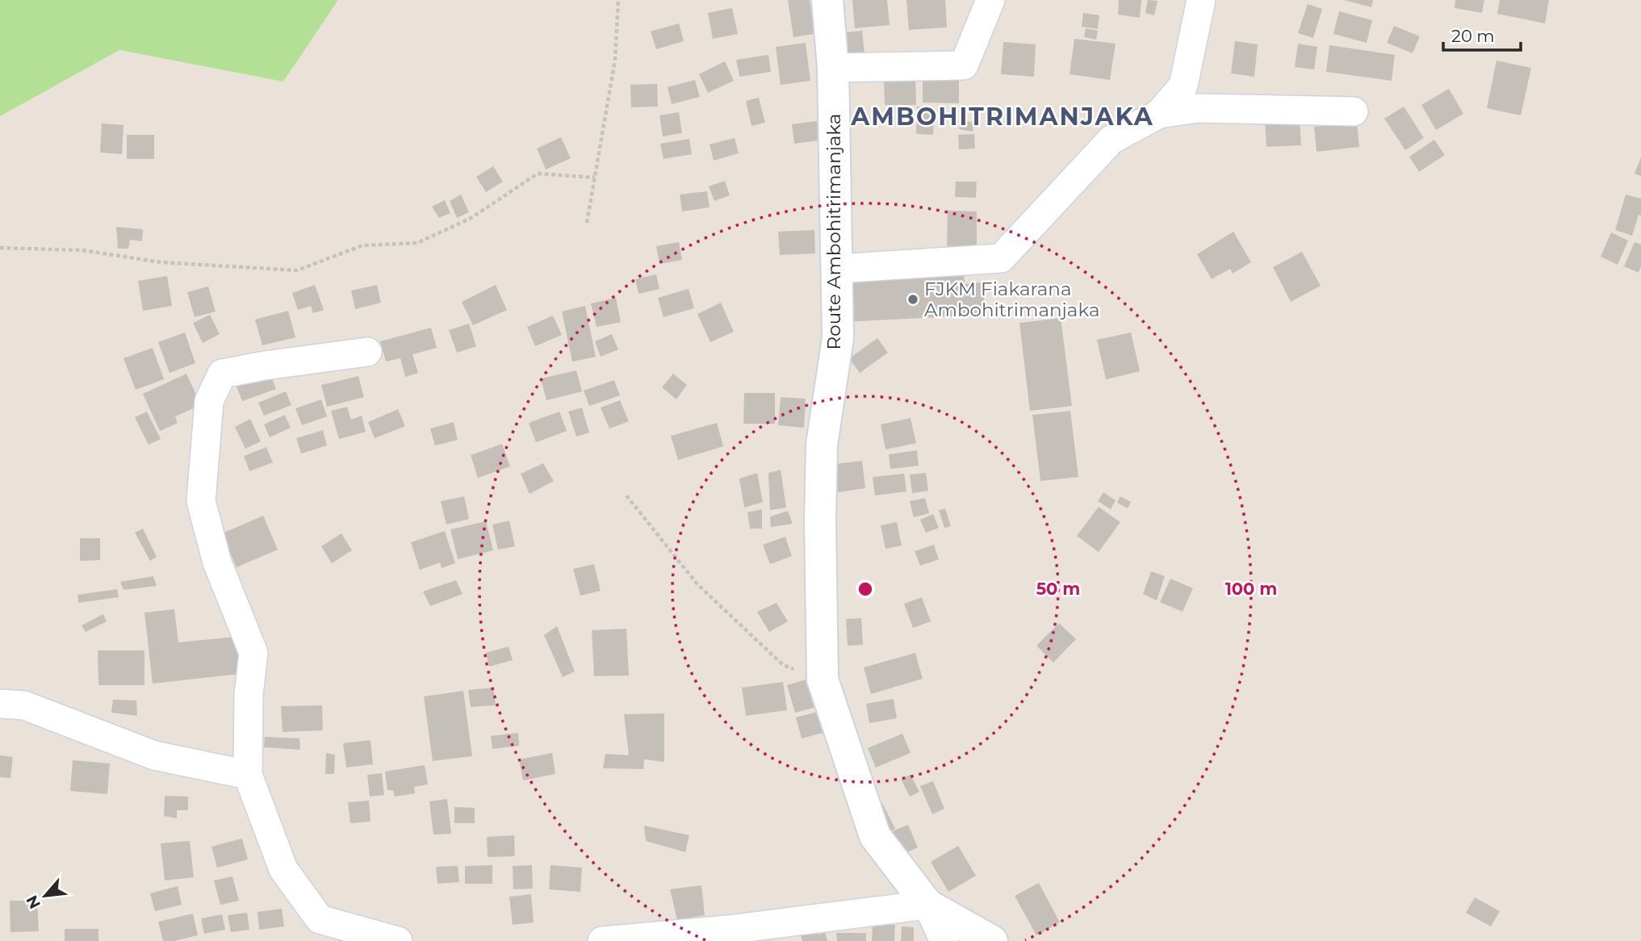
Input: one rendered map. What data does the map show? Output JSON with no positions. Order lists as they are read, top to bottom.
{
  "streets": {
    "street": ["Route Ambohitrimanjaka"]
  },
  "districts": ["AMBOHITRIMANJAKA"],
  "places": ["FJKM Fiakarana Ambohitrimanjaka"],
  "scale_bar": "20 m",
  "north": "bottom left",
  "rings": ["50 m", "100 m"]
}
